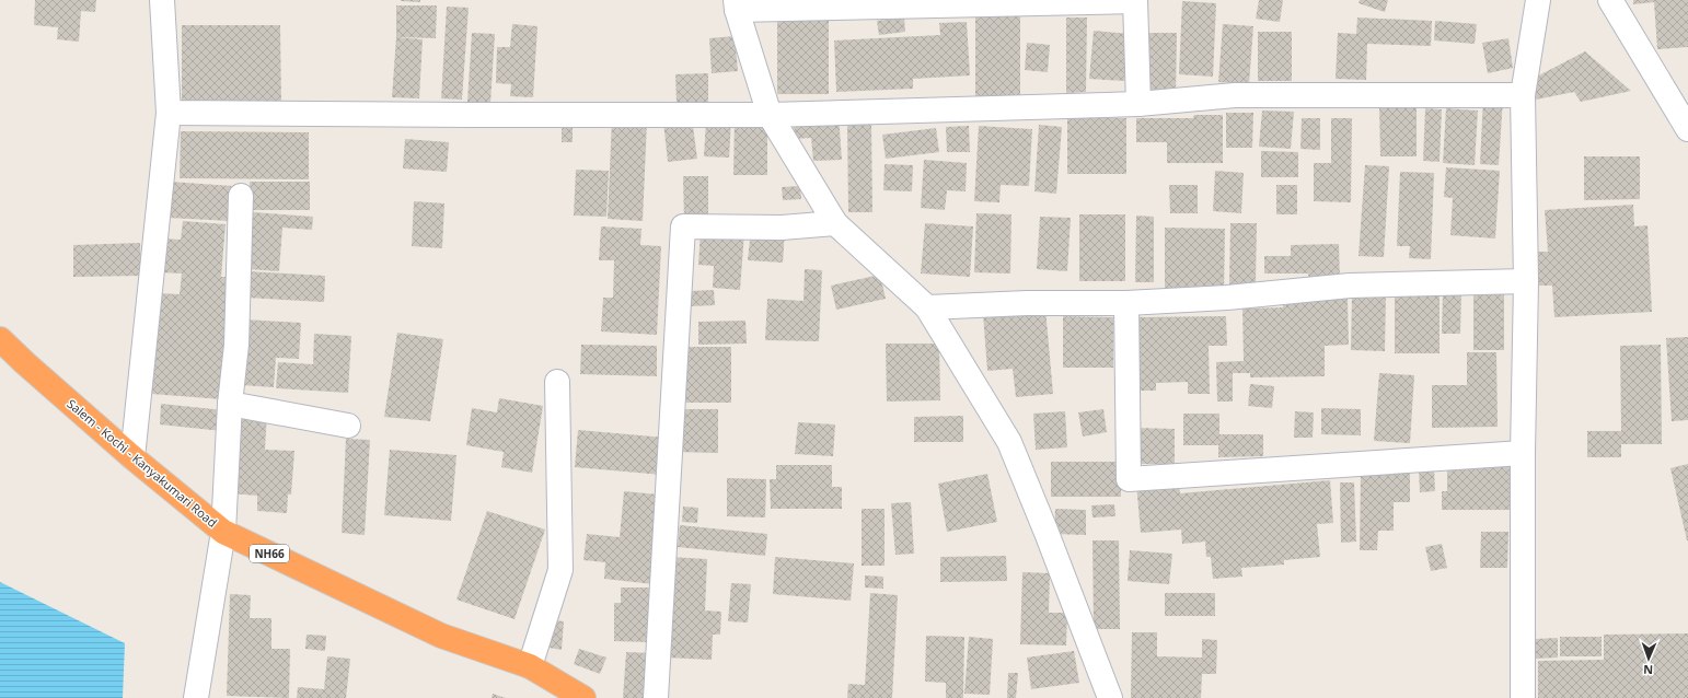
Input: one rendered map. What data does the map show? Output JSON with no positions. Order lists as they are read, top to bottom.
{
  "streets": {
    "highway": ["Salem - Kochi - Kanyakumari Road", "NH66"]
  },
  "north": "bottom"
}
